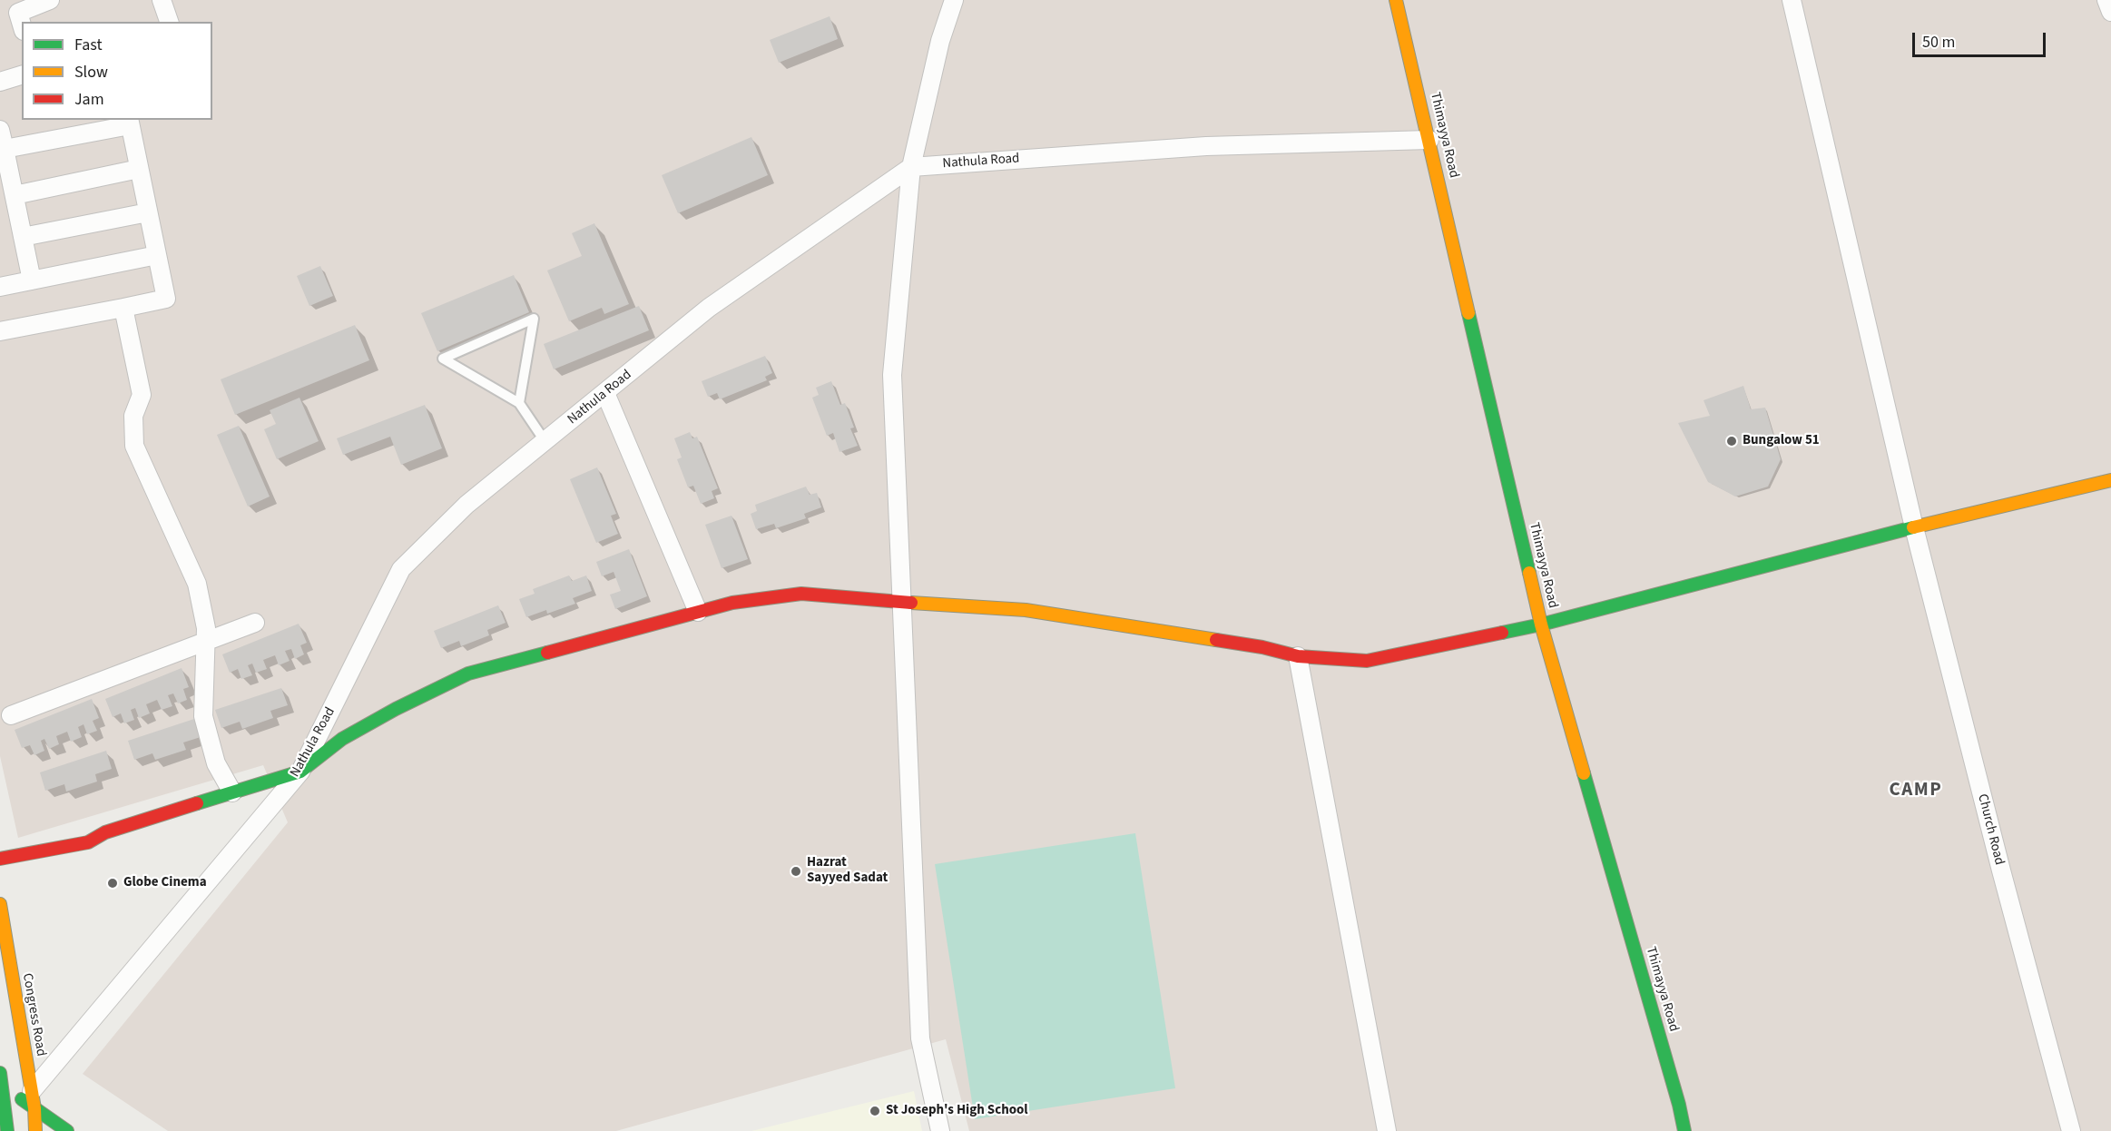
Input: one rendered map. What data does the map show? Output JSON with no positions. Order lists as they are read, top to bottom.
{
  "streets": {
    "main road": ["Thimayya Road", "Congress Road"],
    "street": ["Nathula Road", "Church Road"]
  },
  "crossings": [
    ["Thimayya Road", "Nathula Road"],
    ["Nathula Road", "Congress Road"]
  ],
  "districts": ["CAMP"],
  "places": [
    "Bungalow 51",
    "Hazrat Sayyed Sadat",
    "Globe Cinema",
    "St Joseph's High School"
  ],
  "legend": ["Fast", "Slow", "Jam"],
  "scale_bar": "50 m"
}
